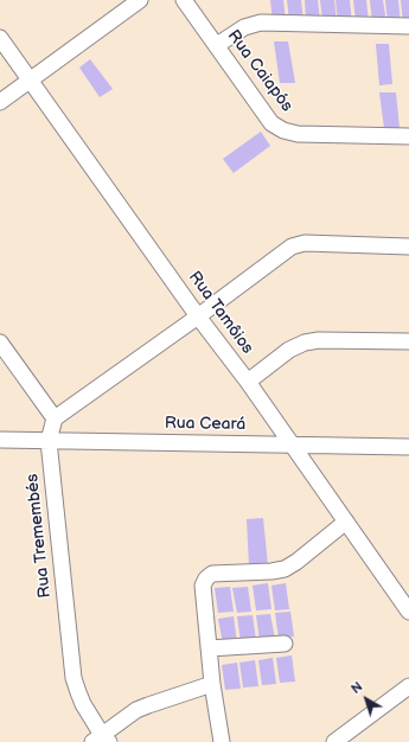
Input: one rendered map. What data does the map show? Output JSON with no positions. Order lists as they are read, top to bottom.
{
  "streets": {
    "street": [
      "Rua Caiapós",
      "Rua Tamôios",
      "Rua Ceará",
      "Rua Tremembés"
    ]
  },
  "crossings": [
    ["Rua Tamôios", "Rua Ceará"],
    ["Rua Ceará", "Rua Tremembés"]
  ],
  "north": "top left"
}
